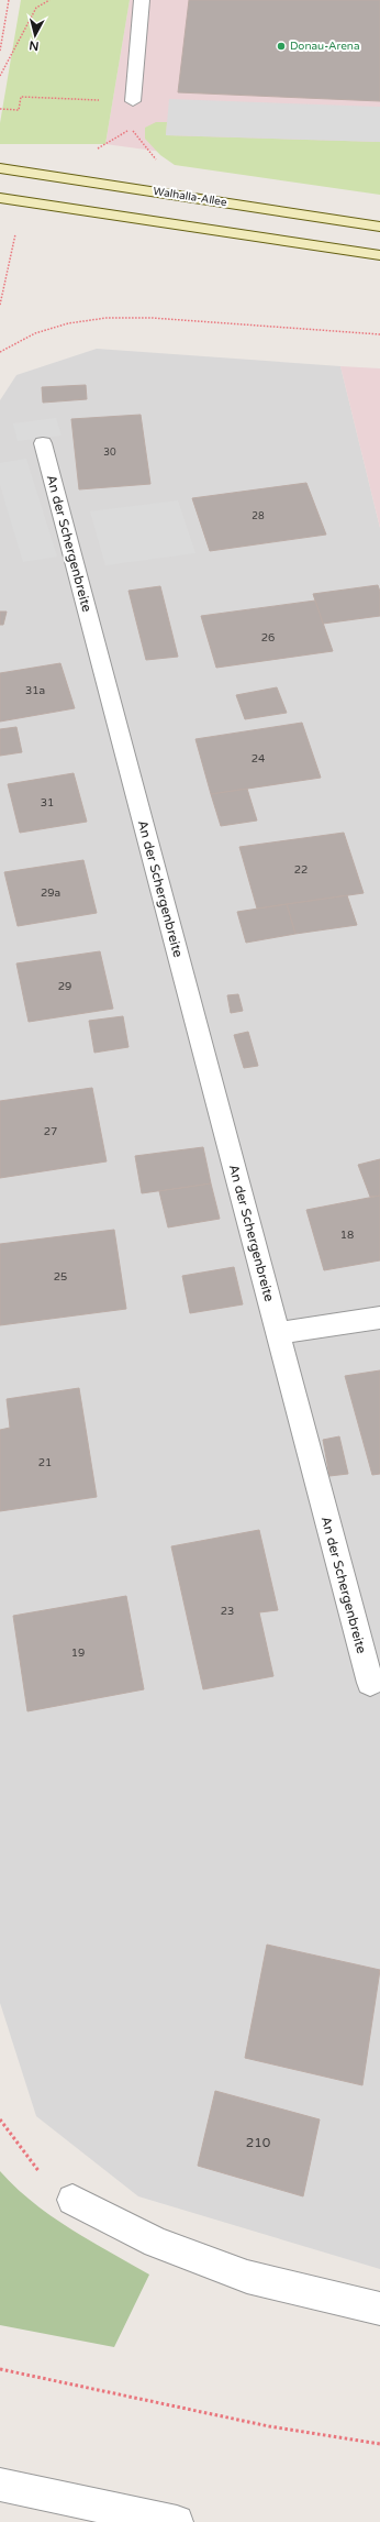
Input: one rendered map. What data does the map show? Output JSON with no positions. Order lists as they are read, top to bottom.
{
  "streets": {
    "main road": ["Walhalla-Allee"],
    "street": ["An der Schergenbreite"]
  },
  "places": ["Donau-Arena"],
  "house_numbers": [
    "30",
    "28",
    "26",
    "31a",
    "24",
    "31",
    "22",
    "29a",
    "29",
    "27",
    "18",
    "25",
    "21",
    "23",
    "19",
    "210"
  ],
  "north": "bottom"
}
